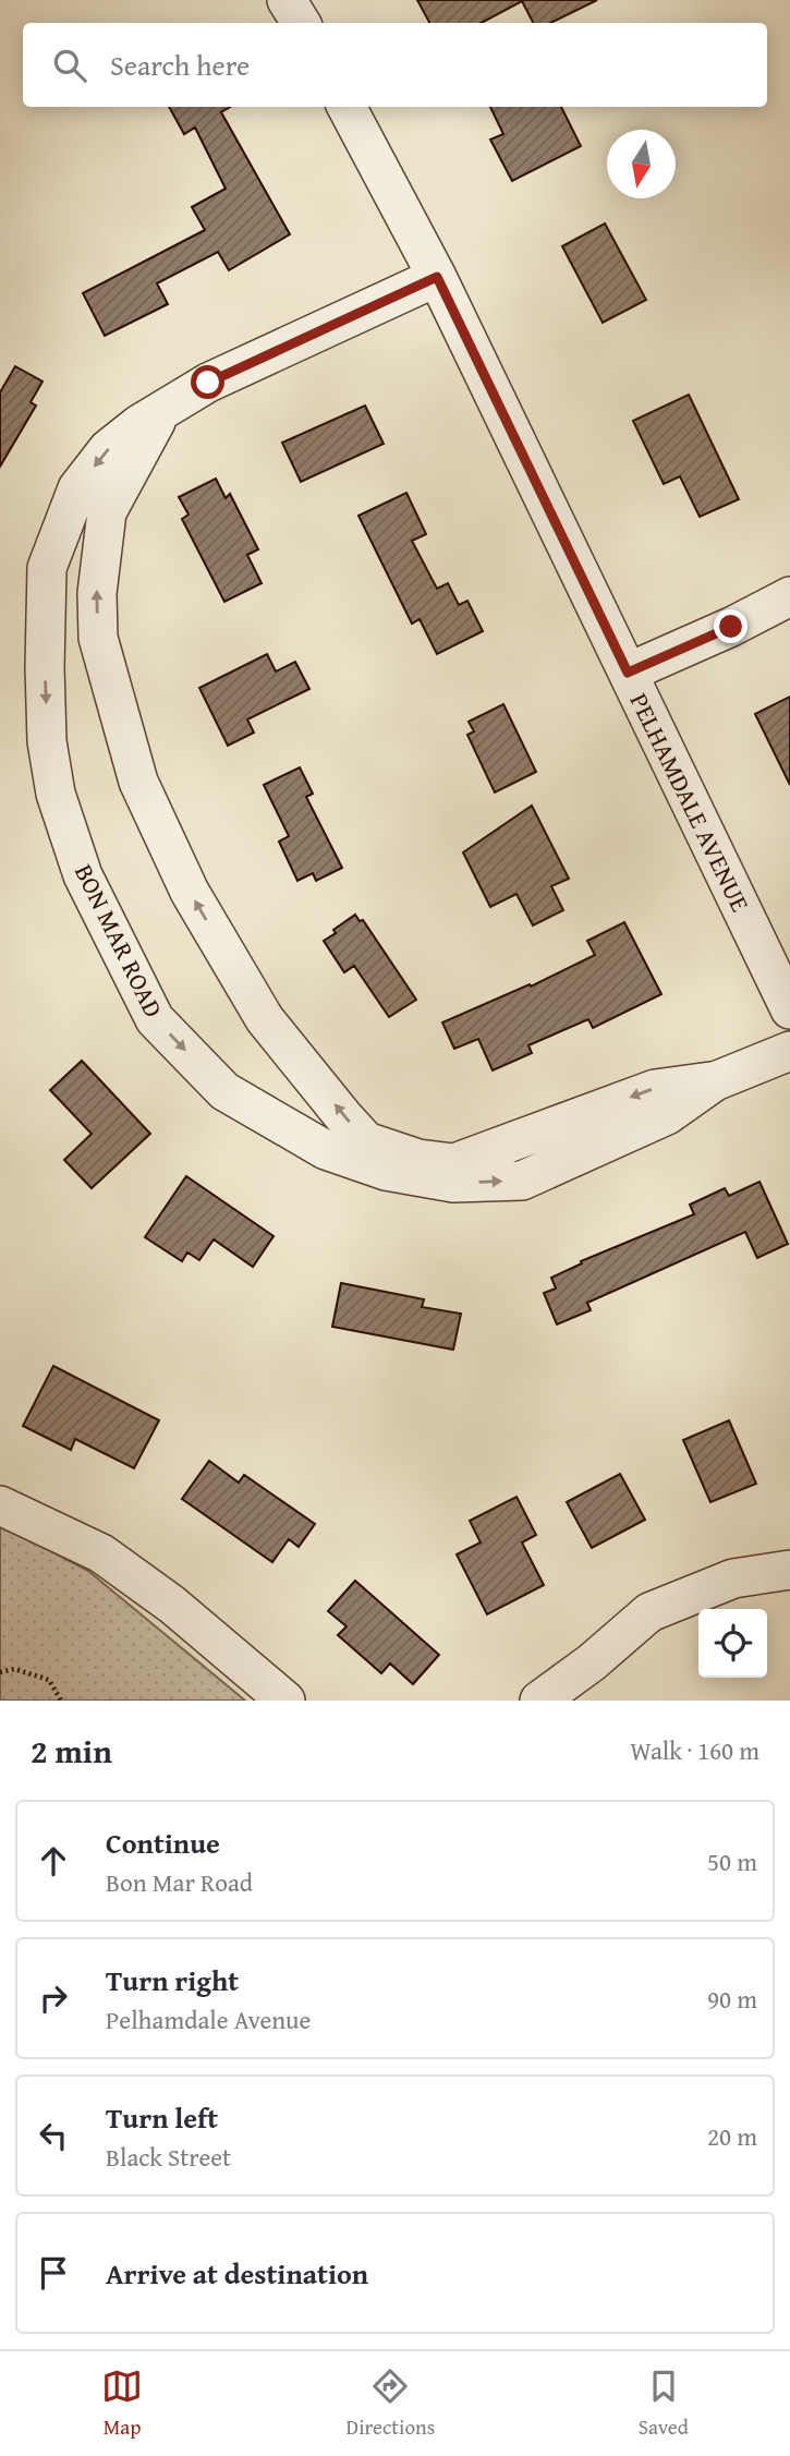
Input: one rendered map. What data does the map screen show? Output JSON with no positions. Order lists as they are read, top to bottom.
{
  "streets": {
    "street": ["PELHAMDALE AVENUE", "BON MAR ROAD"]
  },
  "crossings": [
    ["PELHAMDALE AVENUE", "BON MAR ROAD"]
  ],
  "north": "bottom",
  "page": {
    "search": "Search here",
    "heading": ["2 min", "Walk · 160 m"],
    "list": [
      ["Continue", "Bon Mar Road", "50 m"],
      ["Turn right", "Pelhamdale Avenue", "90 m"],
      ["Turn left", "Black Street", "20 m"],
      "Arrive at destination"
    ],
    "nav": ["Map", "Directions", "Saved"]
  }
}
